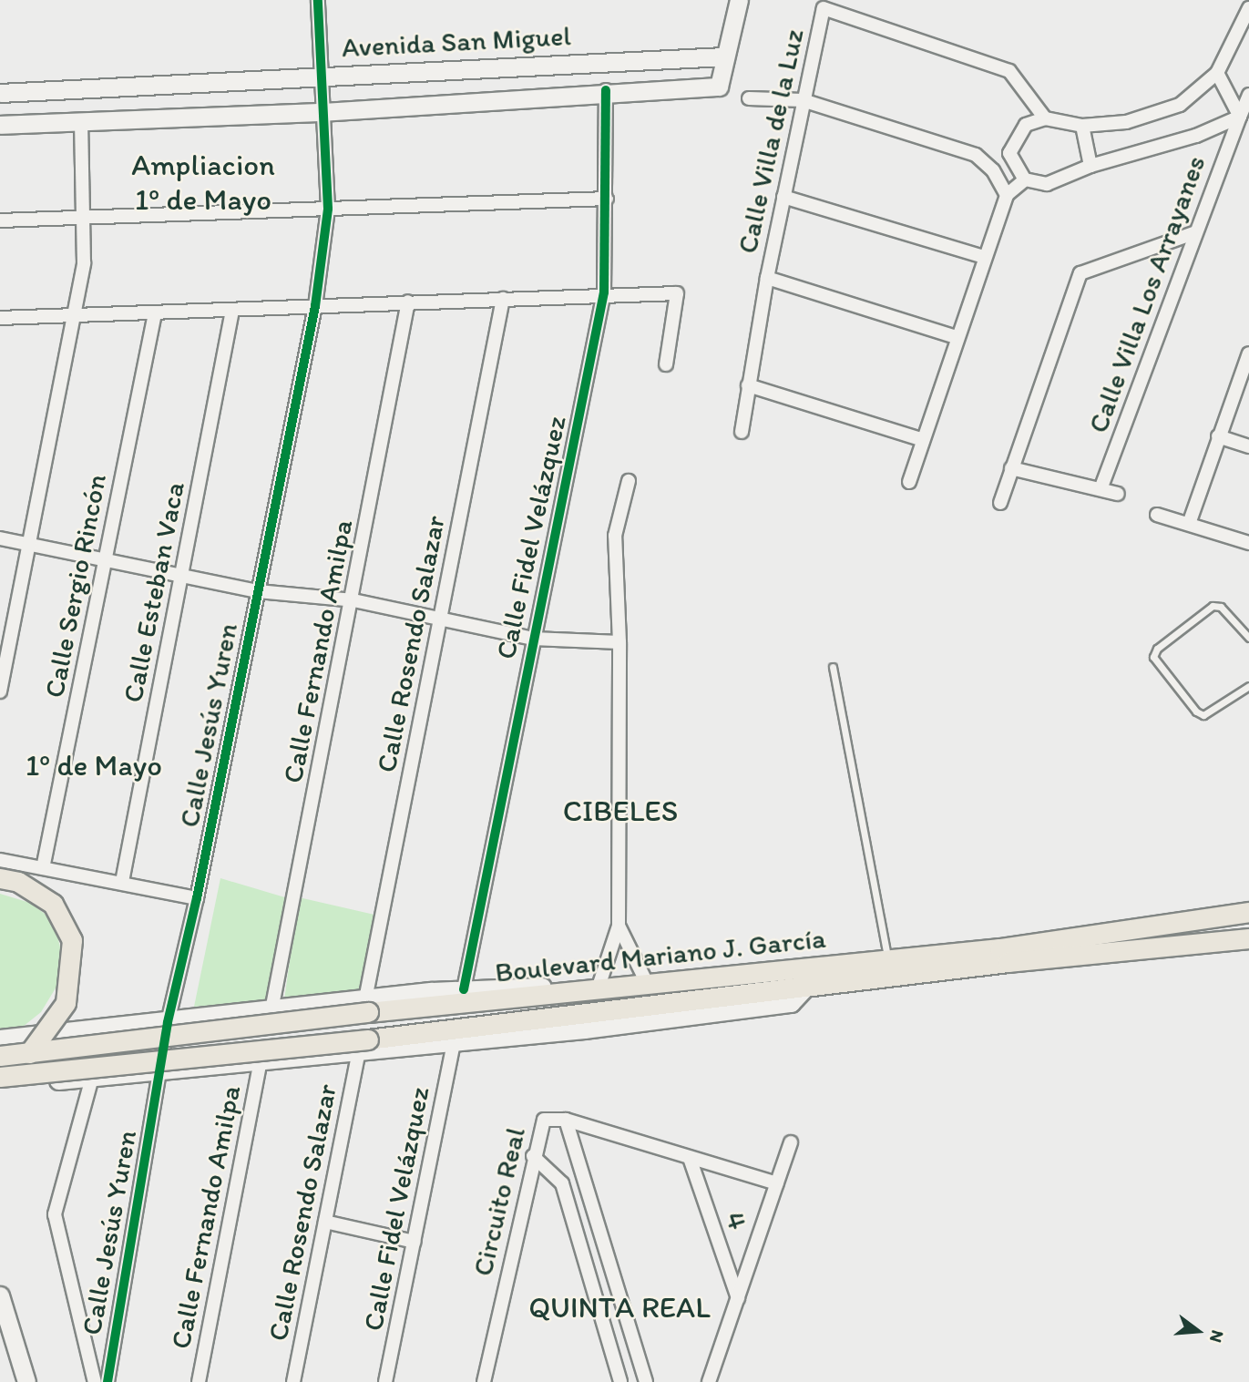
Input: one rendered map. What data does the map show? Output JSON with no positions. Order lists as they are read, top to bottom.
{
  "streets": {
    "main road": ["Boulevard Mariano J. García"],
    "street": [
      "Avenida San Miguel",
      "Calle Villa de la Luz",
      "Calle Villa Los Arrayanes",
      "Calle Fidel Velázquez",
      "Calle Sergio Rincón",
      "Calle Esteban Vaca",
      "Calle Rosendo Salazar",
      "Calle Fernando Amilpa",
      "Calle Jesús Yuren",
      "Circuito Real",
      "4"
    ]
  },
  "crossings": [
    ["Avenida San Miguel", "Calle Jesús Yuren"],
    ["Calle Rosendo Salazar", "Boulevard Mariano J. García"],
    ["Circuito Real", "4"]
  ],
  "districts": [
    "Ampliacion 1º de Mayo",
    "1º de Mayo",
    "CIBELES",
    "QUINTA REAL"
  ],
  "north": "right"
}
